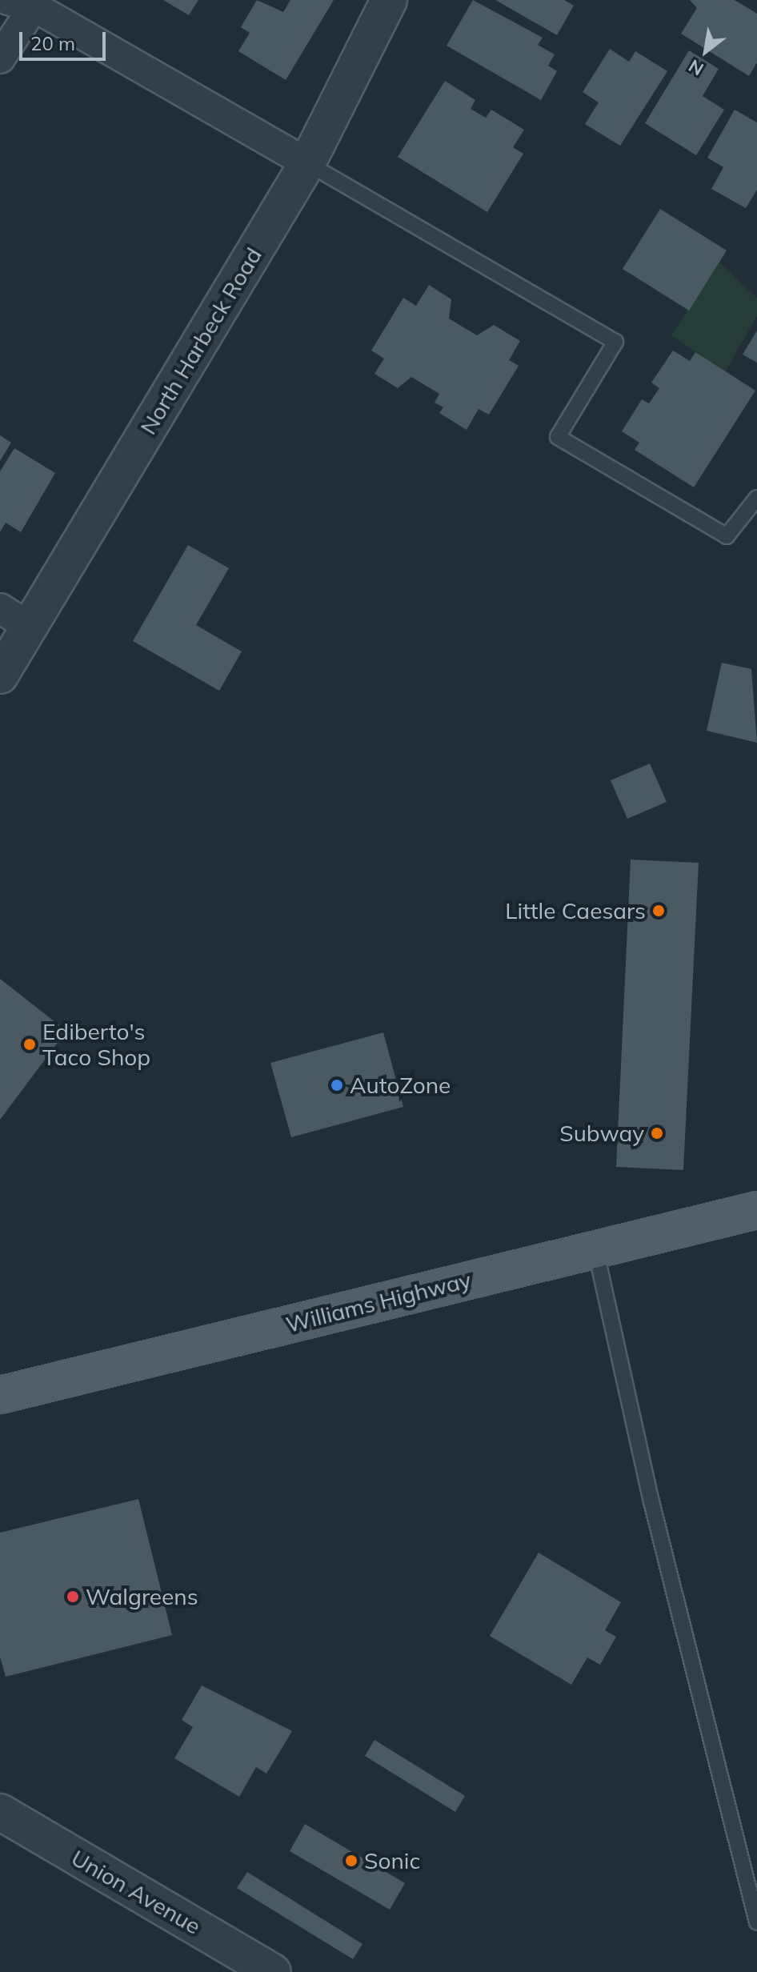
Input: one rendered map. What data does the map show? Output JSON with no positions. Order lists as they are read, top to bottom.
{
  "streets": {
    "main road": ["Williams Highway"],
    "street": ["North Harbeck Road", "Union Avenue"]
  },
  "places": [
    "Little Caesars",
    "Ediberto's Taco Shop",
    "AutoZone",
    "Subway",
    "Walgreens",
    "Sonic"
  ],
  "scale_bar": "20 m",
  "north": "bottom left"
}
